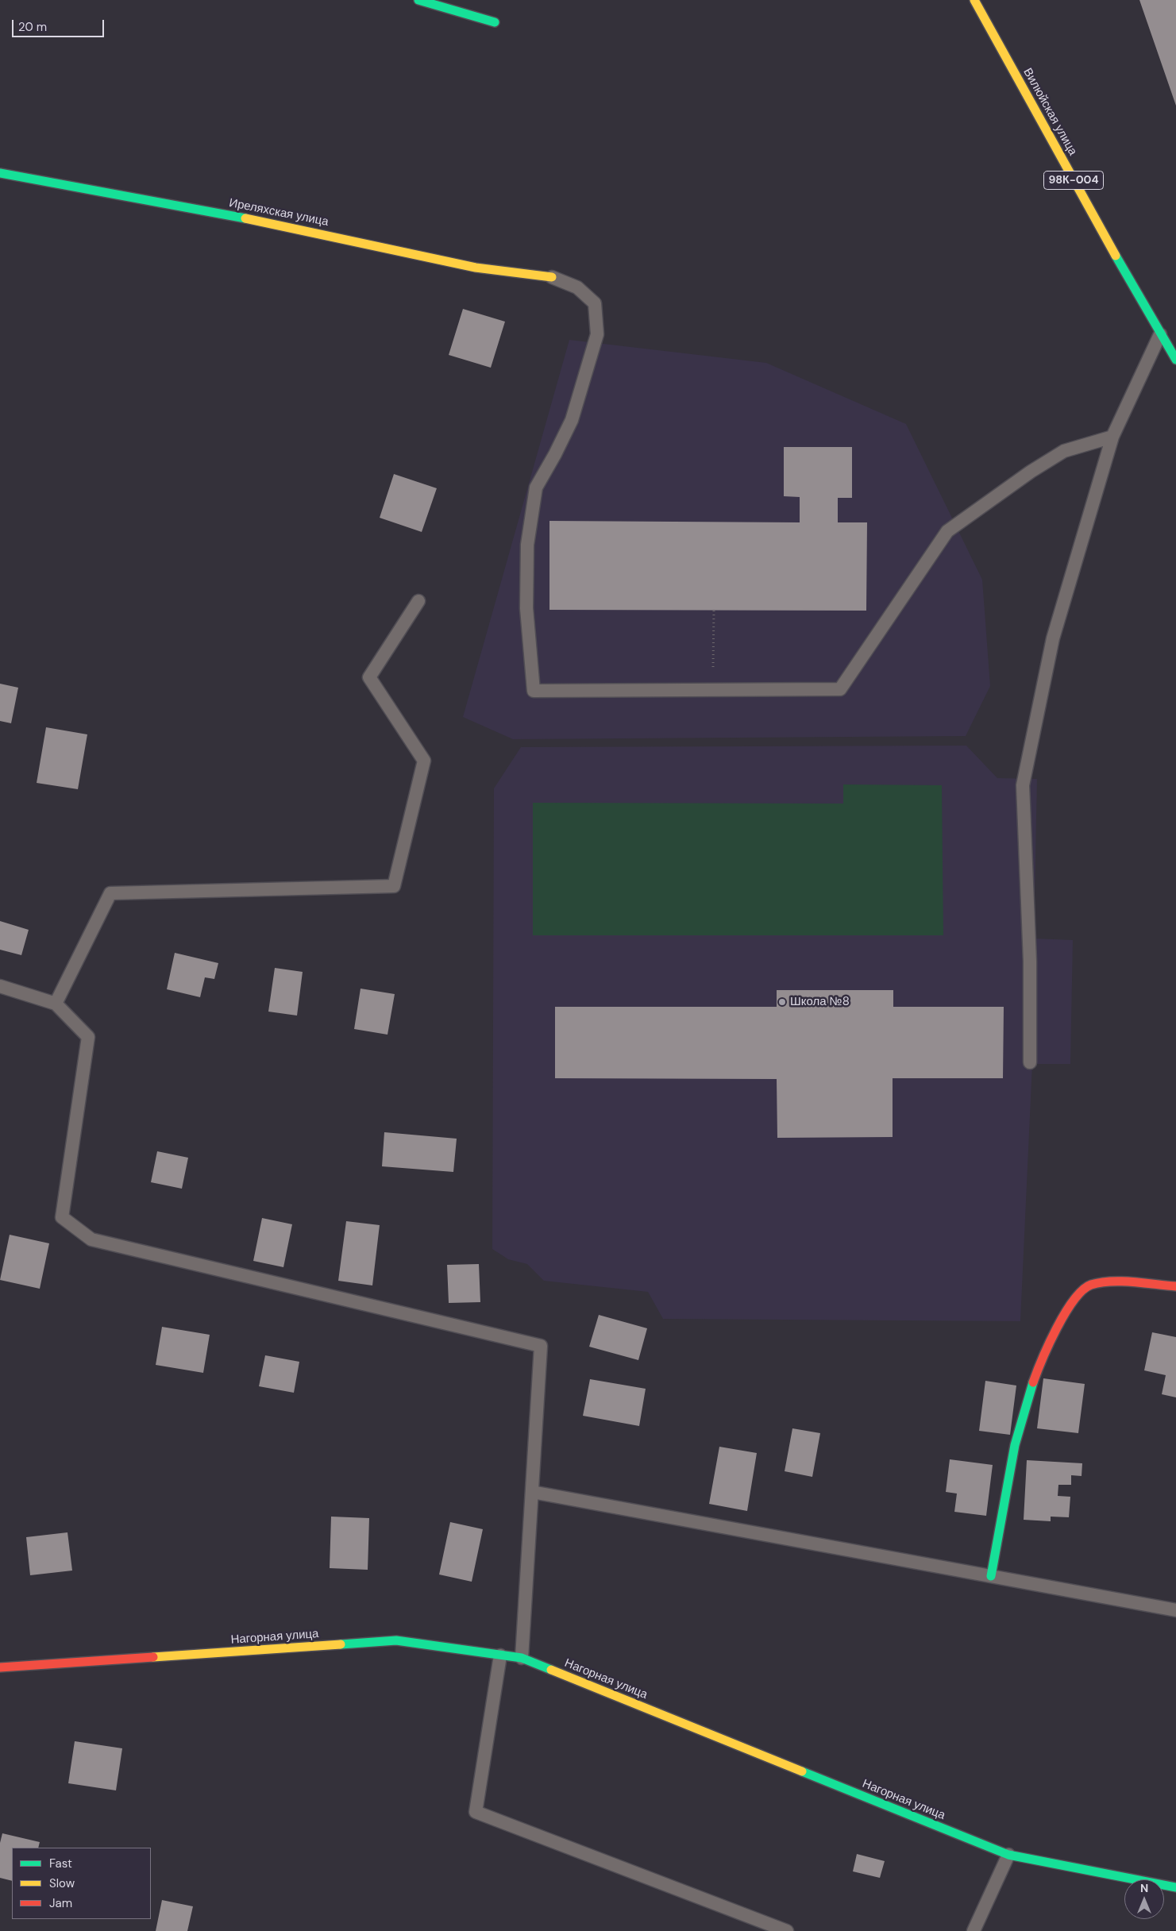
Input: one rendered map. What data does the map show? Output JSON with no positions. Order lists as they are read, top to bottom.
{
  "streets": {
    "street": [
      "Вилюйская улица",
      "98К-004",
      "Иреляхская улица",
      "Нагорная улица"
    ]
  },
  "places": ["Школа №8"],
  "legend": ["Fast", "Slow", "Jam"],
  "scale_bar": "20 m",
  "north": "top"
}
